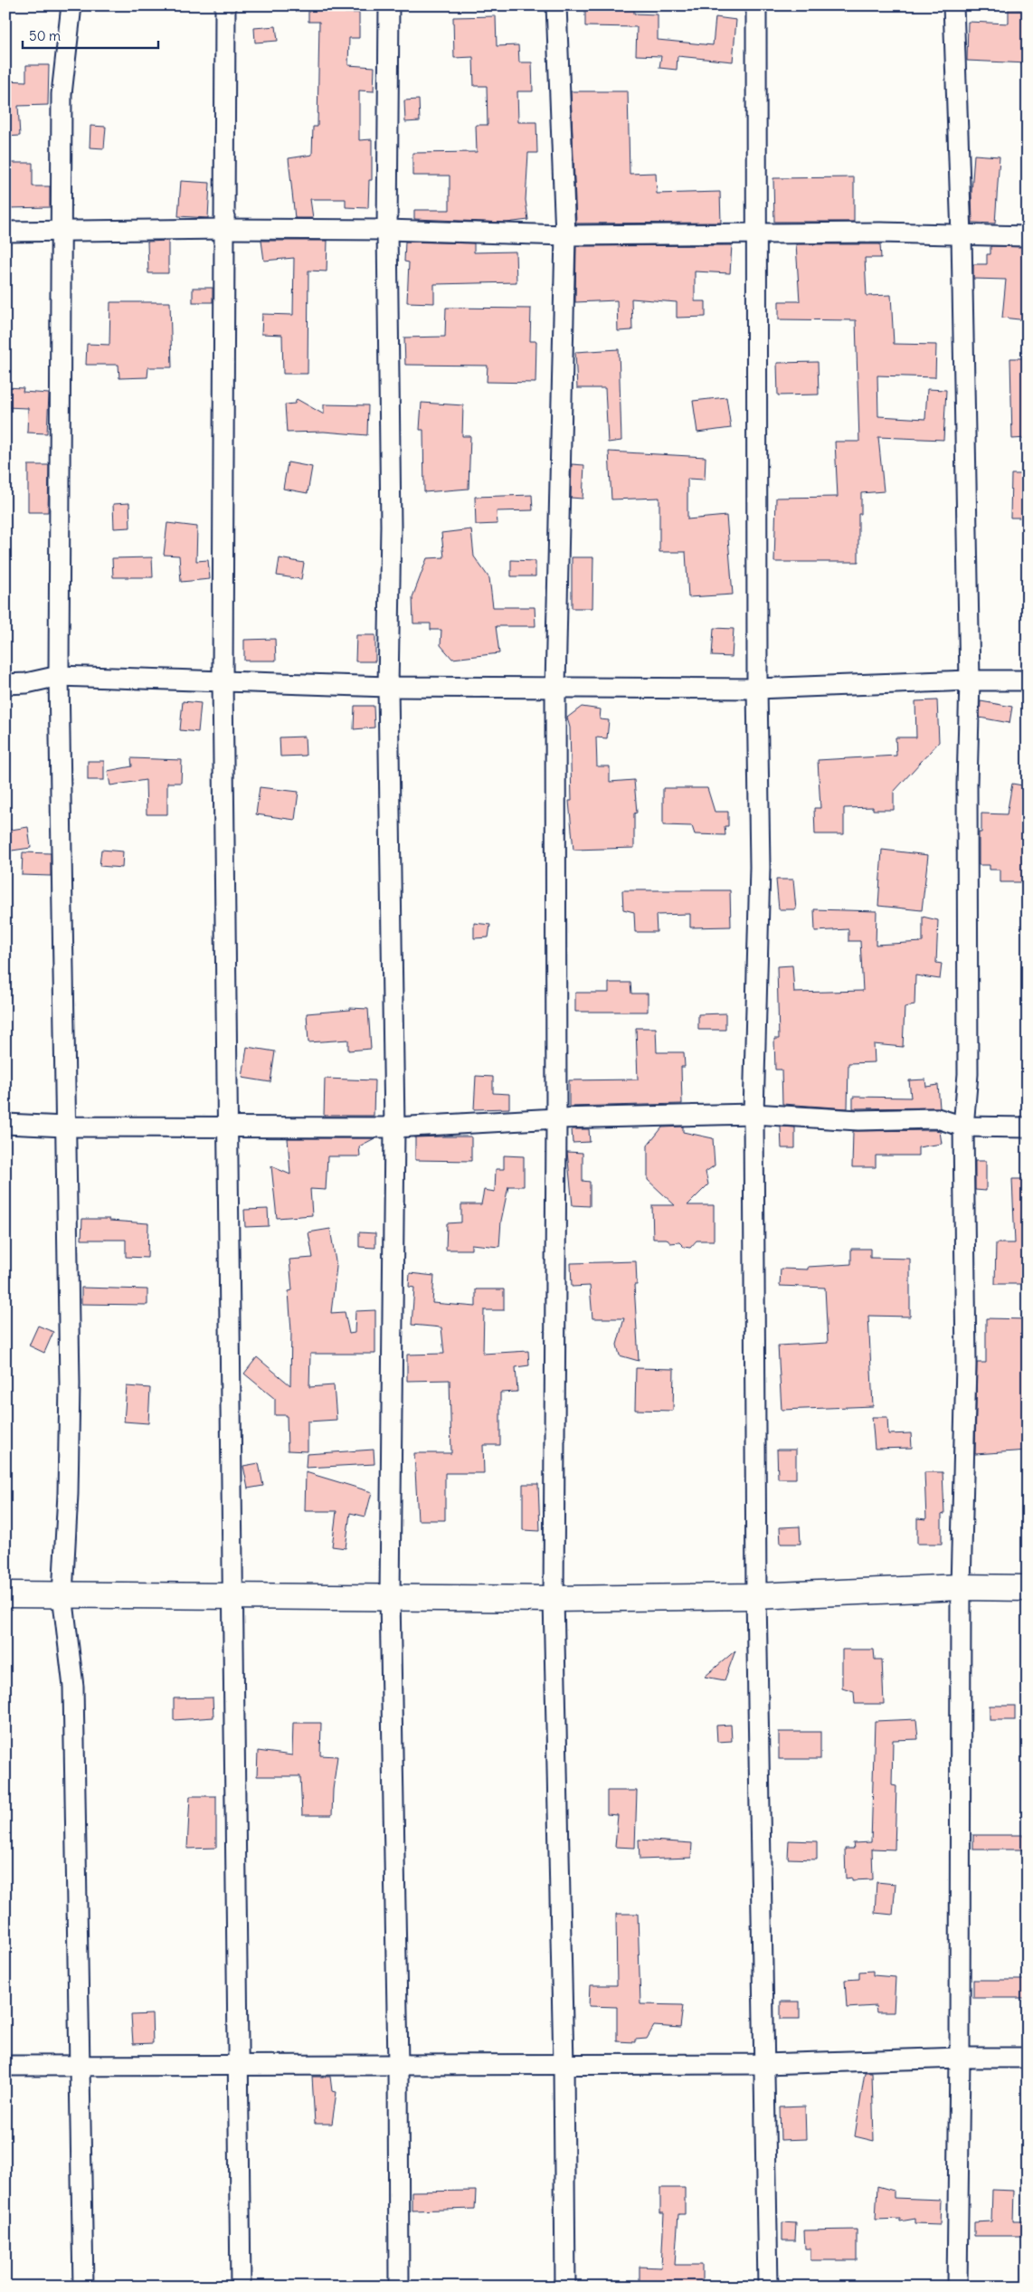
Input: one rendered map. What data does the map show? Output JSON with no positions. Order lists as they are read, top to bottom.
{
  "scale_bar": "50 m"
}
